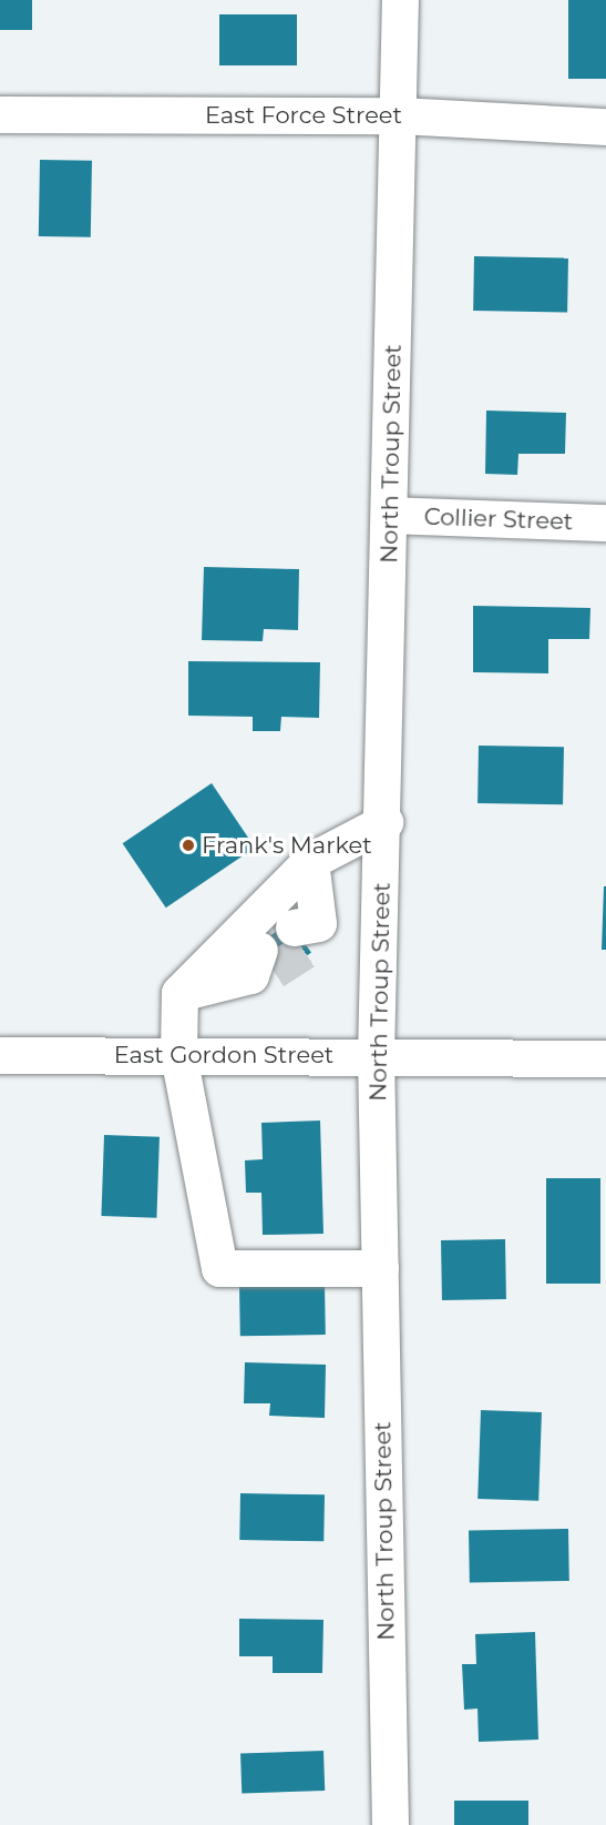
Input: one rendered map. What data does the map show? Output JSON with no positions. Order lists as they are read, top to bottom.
{
  "streets": {
    "street": [
      "East Force Street",
      "North Troup Street",
      "Collier Street",
      "East Gordon Street"
    ]
  },
  "crossings": [
    ["East Force Street", "North Troup Street"],
    ["North Troup Street", "Collier Street"],
    ["North Troup Street", "East Gordon Street"]
  ],
  "places": ["Frank's Market"]
}
